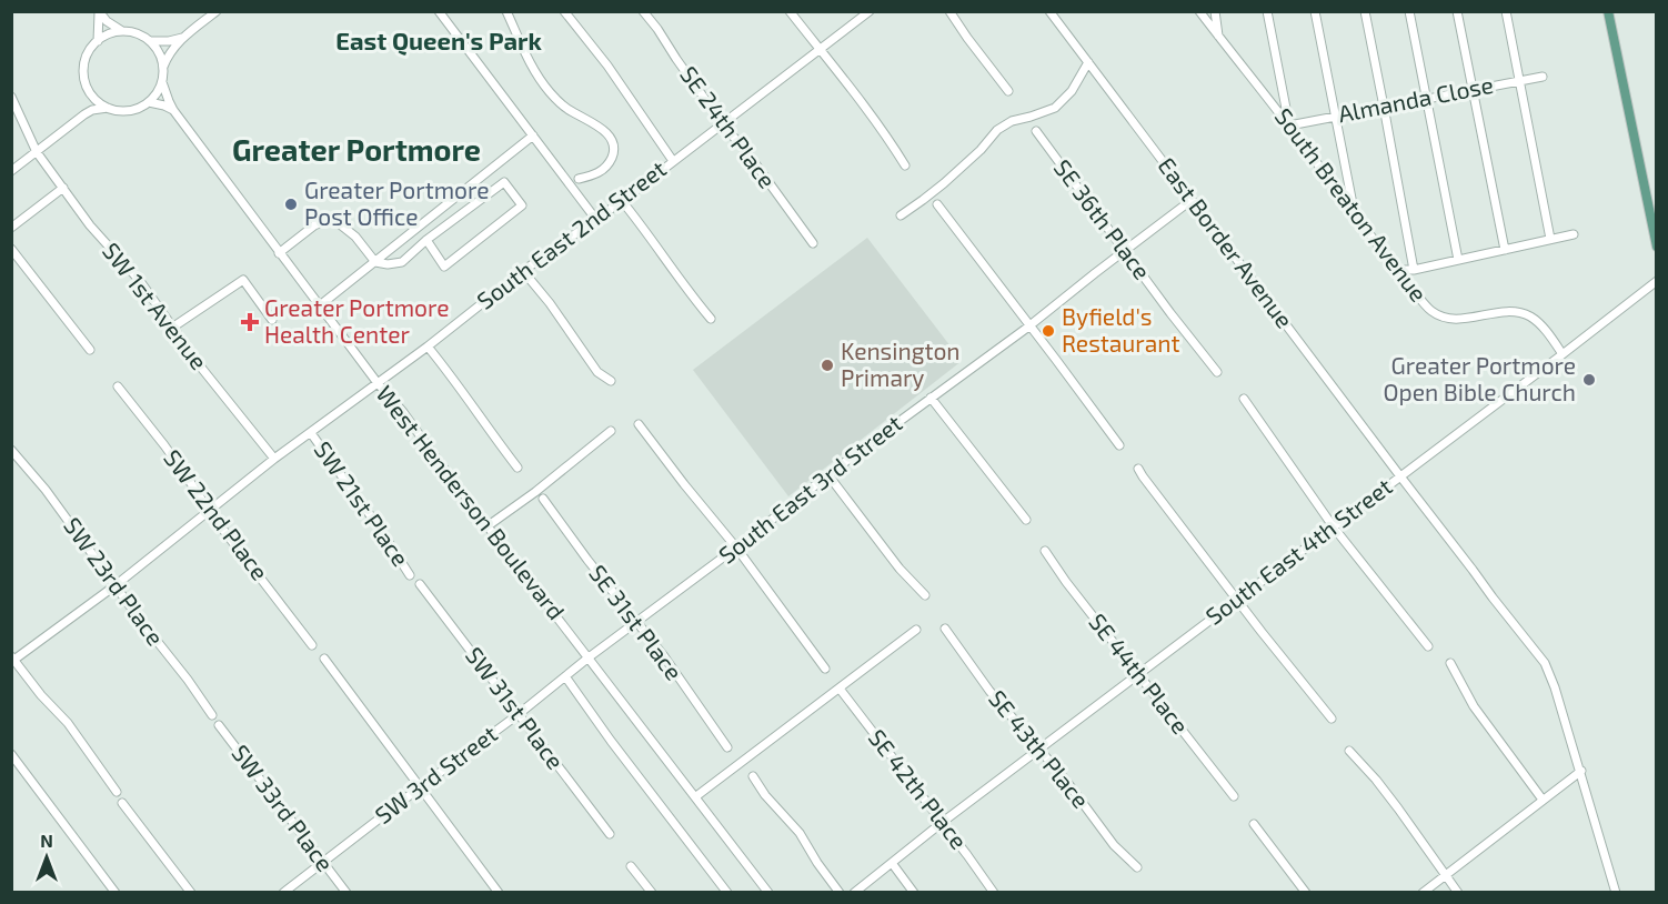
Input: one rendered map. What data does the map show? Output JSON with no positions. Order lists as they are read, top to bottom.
{
  "streets": {
    "street": [
      "Almanda Close",
      "SE 24th Place",
      "South Breaton Avenue",
      "SE 36th Place",
      "South East 2nd Street",
      "East Border Avenue",
      "SW 1st Avenue",
      "South East 3rd Street",
      "West Henderson Boulevard",
      "SW 21st Place",
      "SW 22nd Place",
      "South East 4th Street",
      "SW 23rd Place",
      "SE 31st Place",
      "SE 44th Place",
      "SW 31st Place",
      "SE 43th Place",
      "SW 3rd Street",
      "SE 42th Place",
      "SW 33rd Place"
    ]
  },
  "crossings": [
    ["Almanda Close", "South Breaton Avenue"],
    ["SE 24th Place", "South East 2nd Street"],
    ["South Breaton Avenue", "South East 4th Street"],
    ["SE 36th Place", "South East 3rd Street"],
    ["South East 2nd Street", "SW 1st Avenue"],
    ["South East 2nd Street", "West Henderson Boulevard"],
    ["South East 2nd Street", "SW 21st Place"],
    ["South East 2nd Street", "SW 22nd Place"],
    ["South East 2nd Street", "SW 23rd Place"],
    ["East Border Avenue", "South East 3rd Street"],
    ["East Border Avenue", "South East 4th Street"],
    ["South East 3rd Street", "West Henderson Boulevard"],
    ["South East 3rd Street", "SE 31st Place"],
    ["South East 3rd Street", "SW 3rd Street"],
    ["West Henderson Boulevard", "SW 3rd Street"],
    ["South East 4th Street", "SE 44th Place"],
    ["South East 4th Street", "SE 43th Place"],
    ["South East 4th Street", "SE 42th Place"],
    ["SW 31st Place", "SW 3rd Street"],
    ["SW 3rd Street", "SW 33rd Place"]
  ],
  "districts": ["East Queen's Park", "Greater Portmore"],
  "places": {
    "other": [
      "Greater Portmore Post Office",
      "Byfield's Restaurant",
      "Kensington Primary",
      "Greater Portmore Open Bible Church"
    ],
    "health": ["Greater Portmore Health Center"]
  },
  "north": "top"
}
